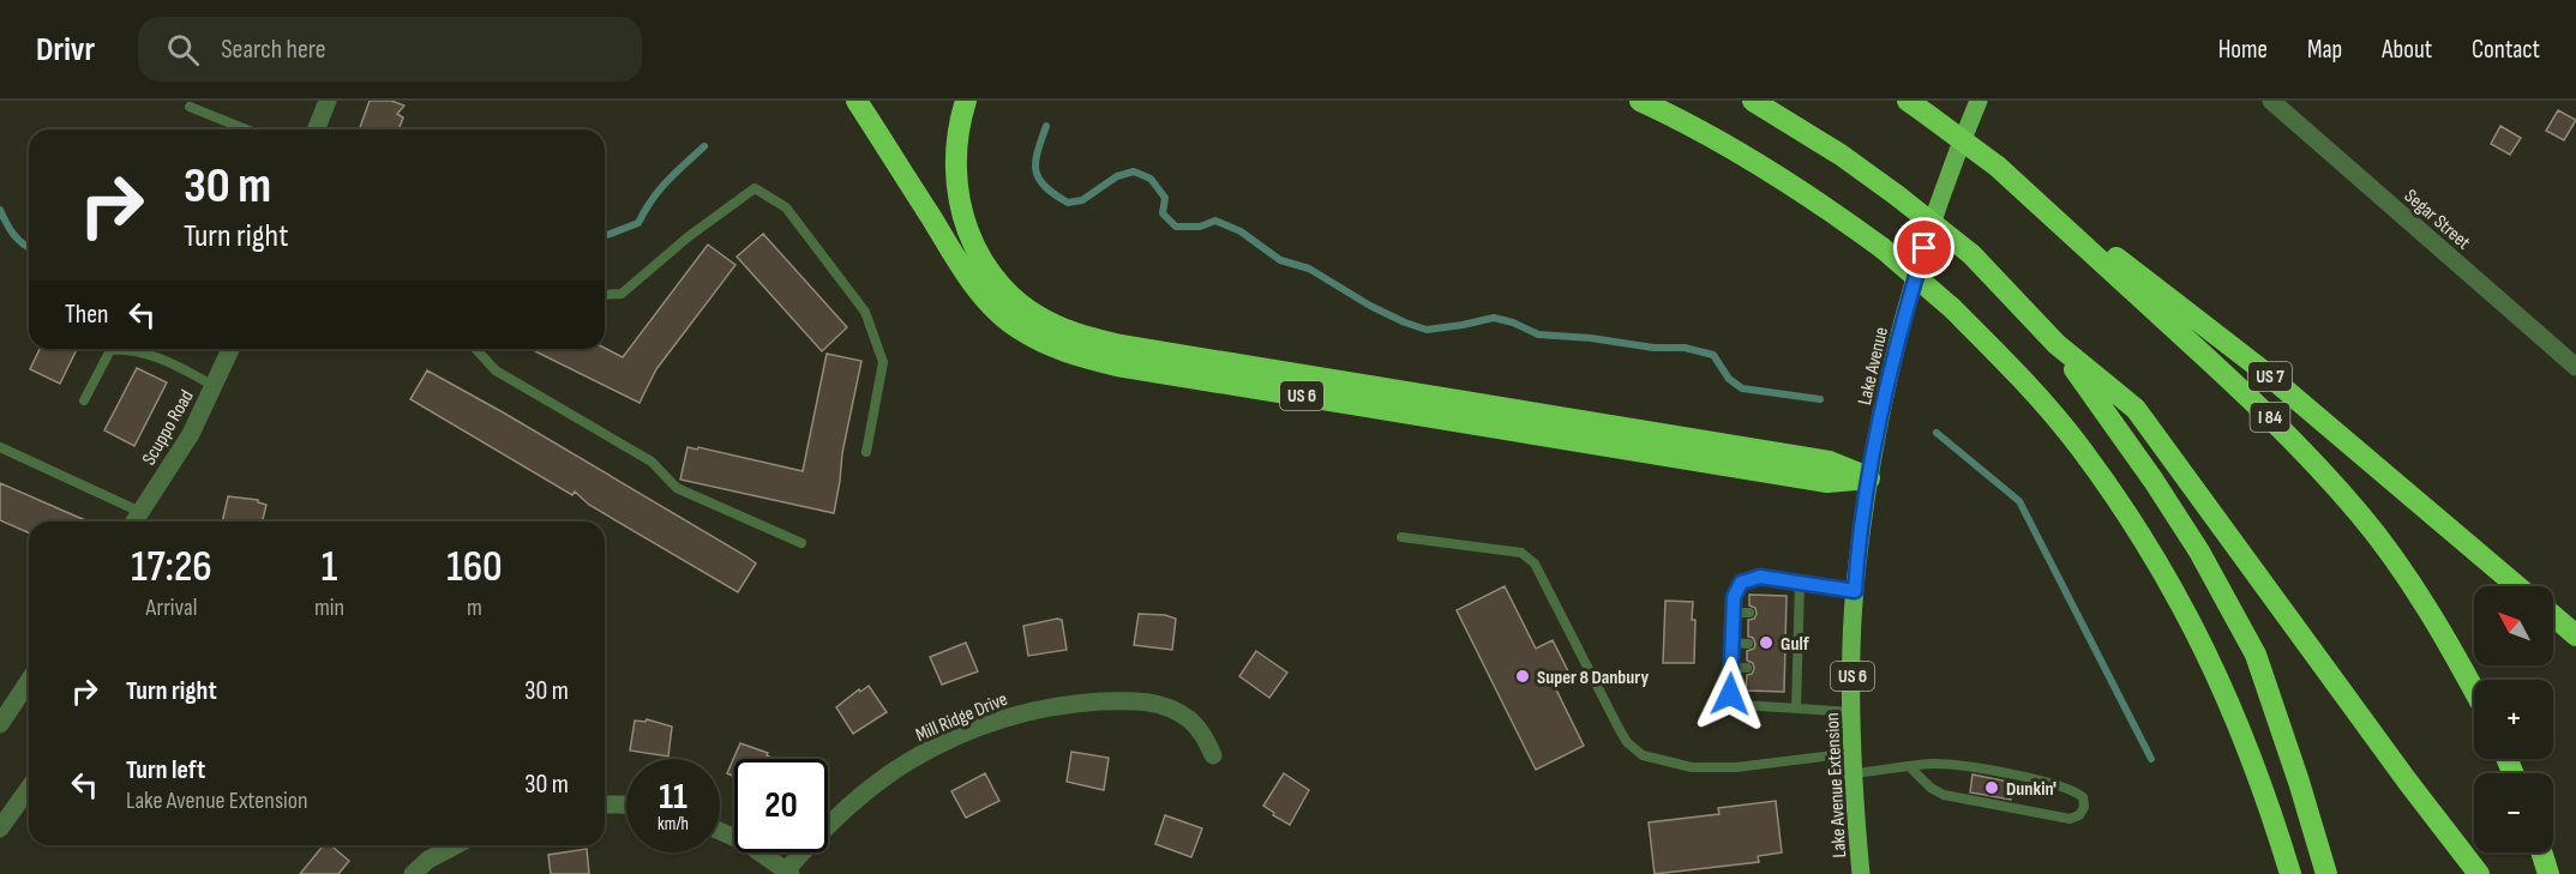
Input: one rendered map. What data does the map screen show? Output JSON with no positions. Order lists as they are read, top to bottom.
{
  "streets": {
    "highway": ["US 7", "US 6", "I 84"],
    "main road": ["Lake Avenue", "Lake Avenue Extension"],
    "street": ["Segar Street", "Scuppo Road", "Mill Ridge Drive"]
  },
  "crossings": [
    ["Lake Avenue", "US 6"],
    ["Lake Avenue", "Lake Avenue Extension"],
    ["US 7", "I 84"],
    ["US 6", "Lake Avenue Extension"]
  ],
  "places": ["Gulf", "Super 8 Danbury", "Dunkin'"],
  "north": "top left",
  "page": {
    "header": "Drivr",
    "search": "Search here",
    "nav": [
      "Home",
      "Map",
      "About",
      "Contact"
    ],
    "turn": ["30 m", "Turn right"],
    "then": "Then",
    "eta": [
      "17:26",
      "Arrival",
      "1",
      "min",
      "160",
      "m"
    ],
    "map_buttons": ["+", "−"],
    "list": [
      {
        "name": "Turn right",
        "value": "30 m"
      },
      {
        "name": "Turn left",
        "note": "Lake Avenue Extension",
        "value": "30 m"
      }
    ],
    "speed": "11 km/h",
    "limit": "20"
  }
}
